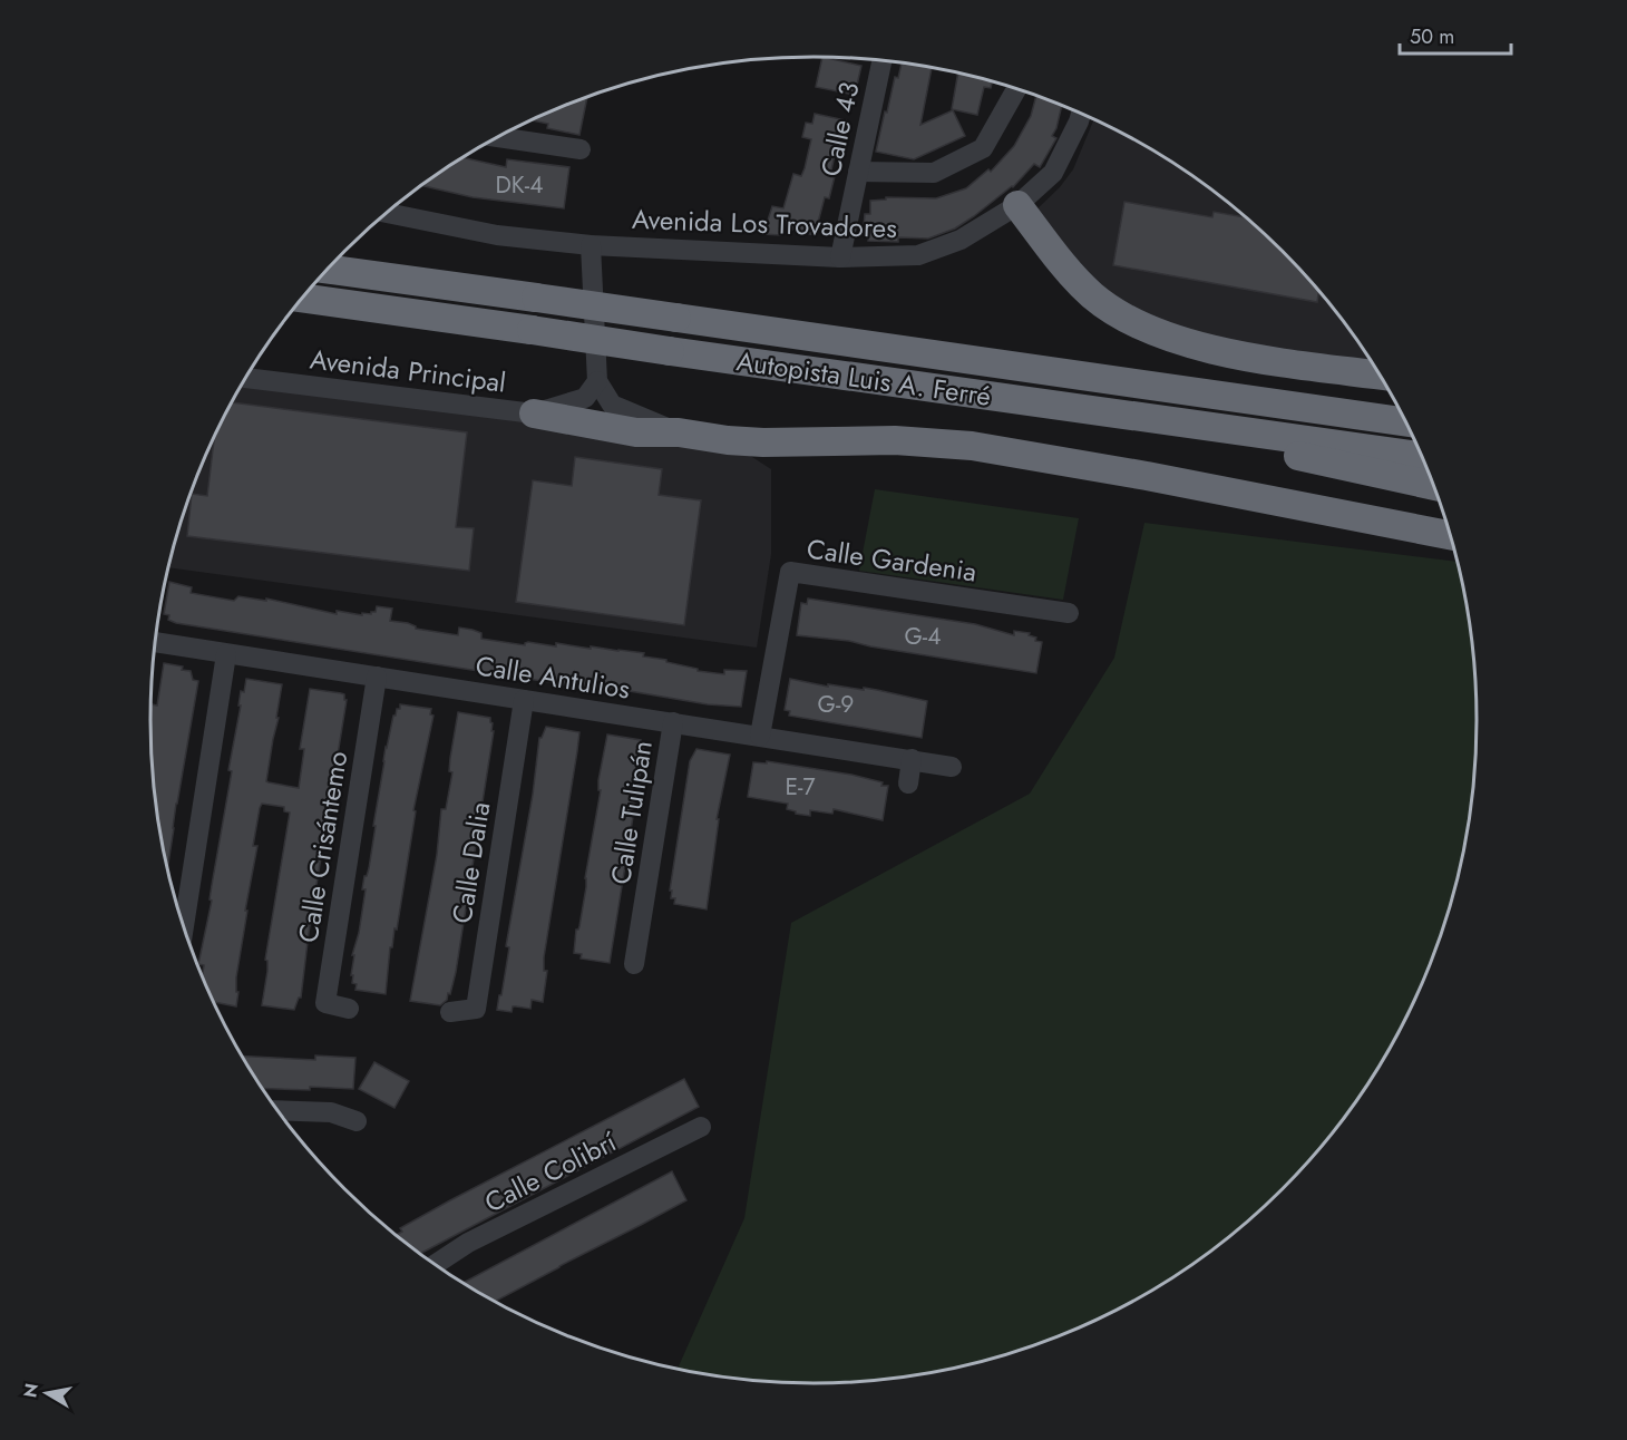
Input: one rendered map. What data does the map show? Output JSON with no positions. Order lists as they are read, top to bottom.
{
  "streets": {
    "highway": ["Autopista Luis A. Ferré"],
    "street": [
      "Calle 43",
      "Avenida Los Trovadores",
      "Avenida Principal",
      "Calle Gardenia",
      "Calle Antulios",
      "Calle Tulipán",
      "Calle Crisántemo",
      "Calle Dalia",
      "Calle Colibrí"
    ]
  },
  "crossings": [
    ["Calle 43", "Avenida Los Trovadores"],
    ["Calle Gardenia", "Calle Antulios"],
    ["Calle Antulios", "Calle Tulipán"],
    ["Calle Antulios", "Calle Crisántemo"],
    ["Calle Antulios", "Calle Dalia"]
  ],
  "house_numbers": [
    "DK-4",
    "G-4",
    "G-9",
    "E-7"
  ],
  "scale_bar": "50 m",
  "north": "left"
}
